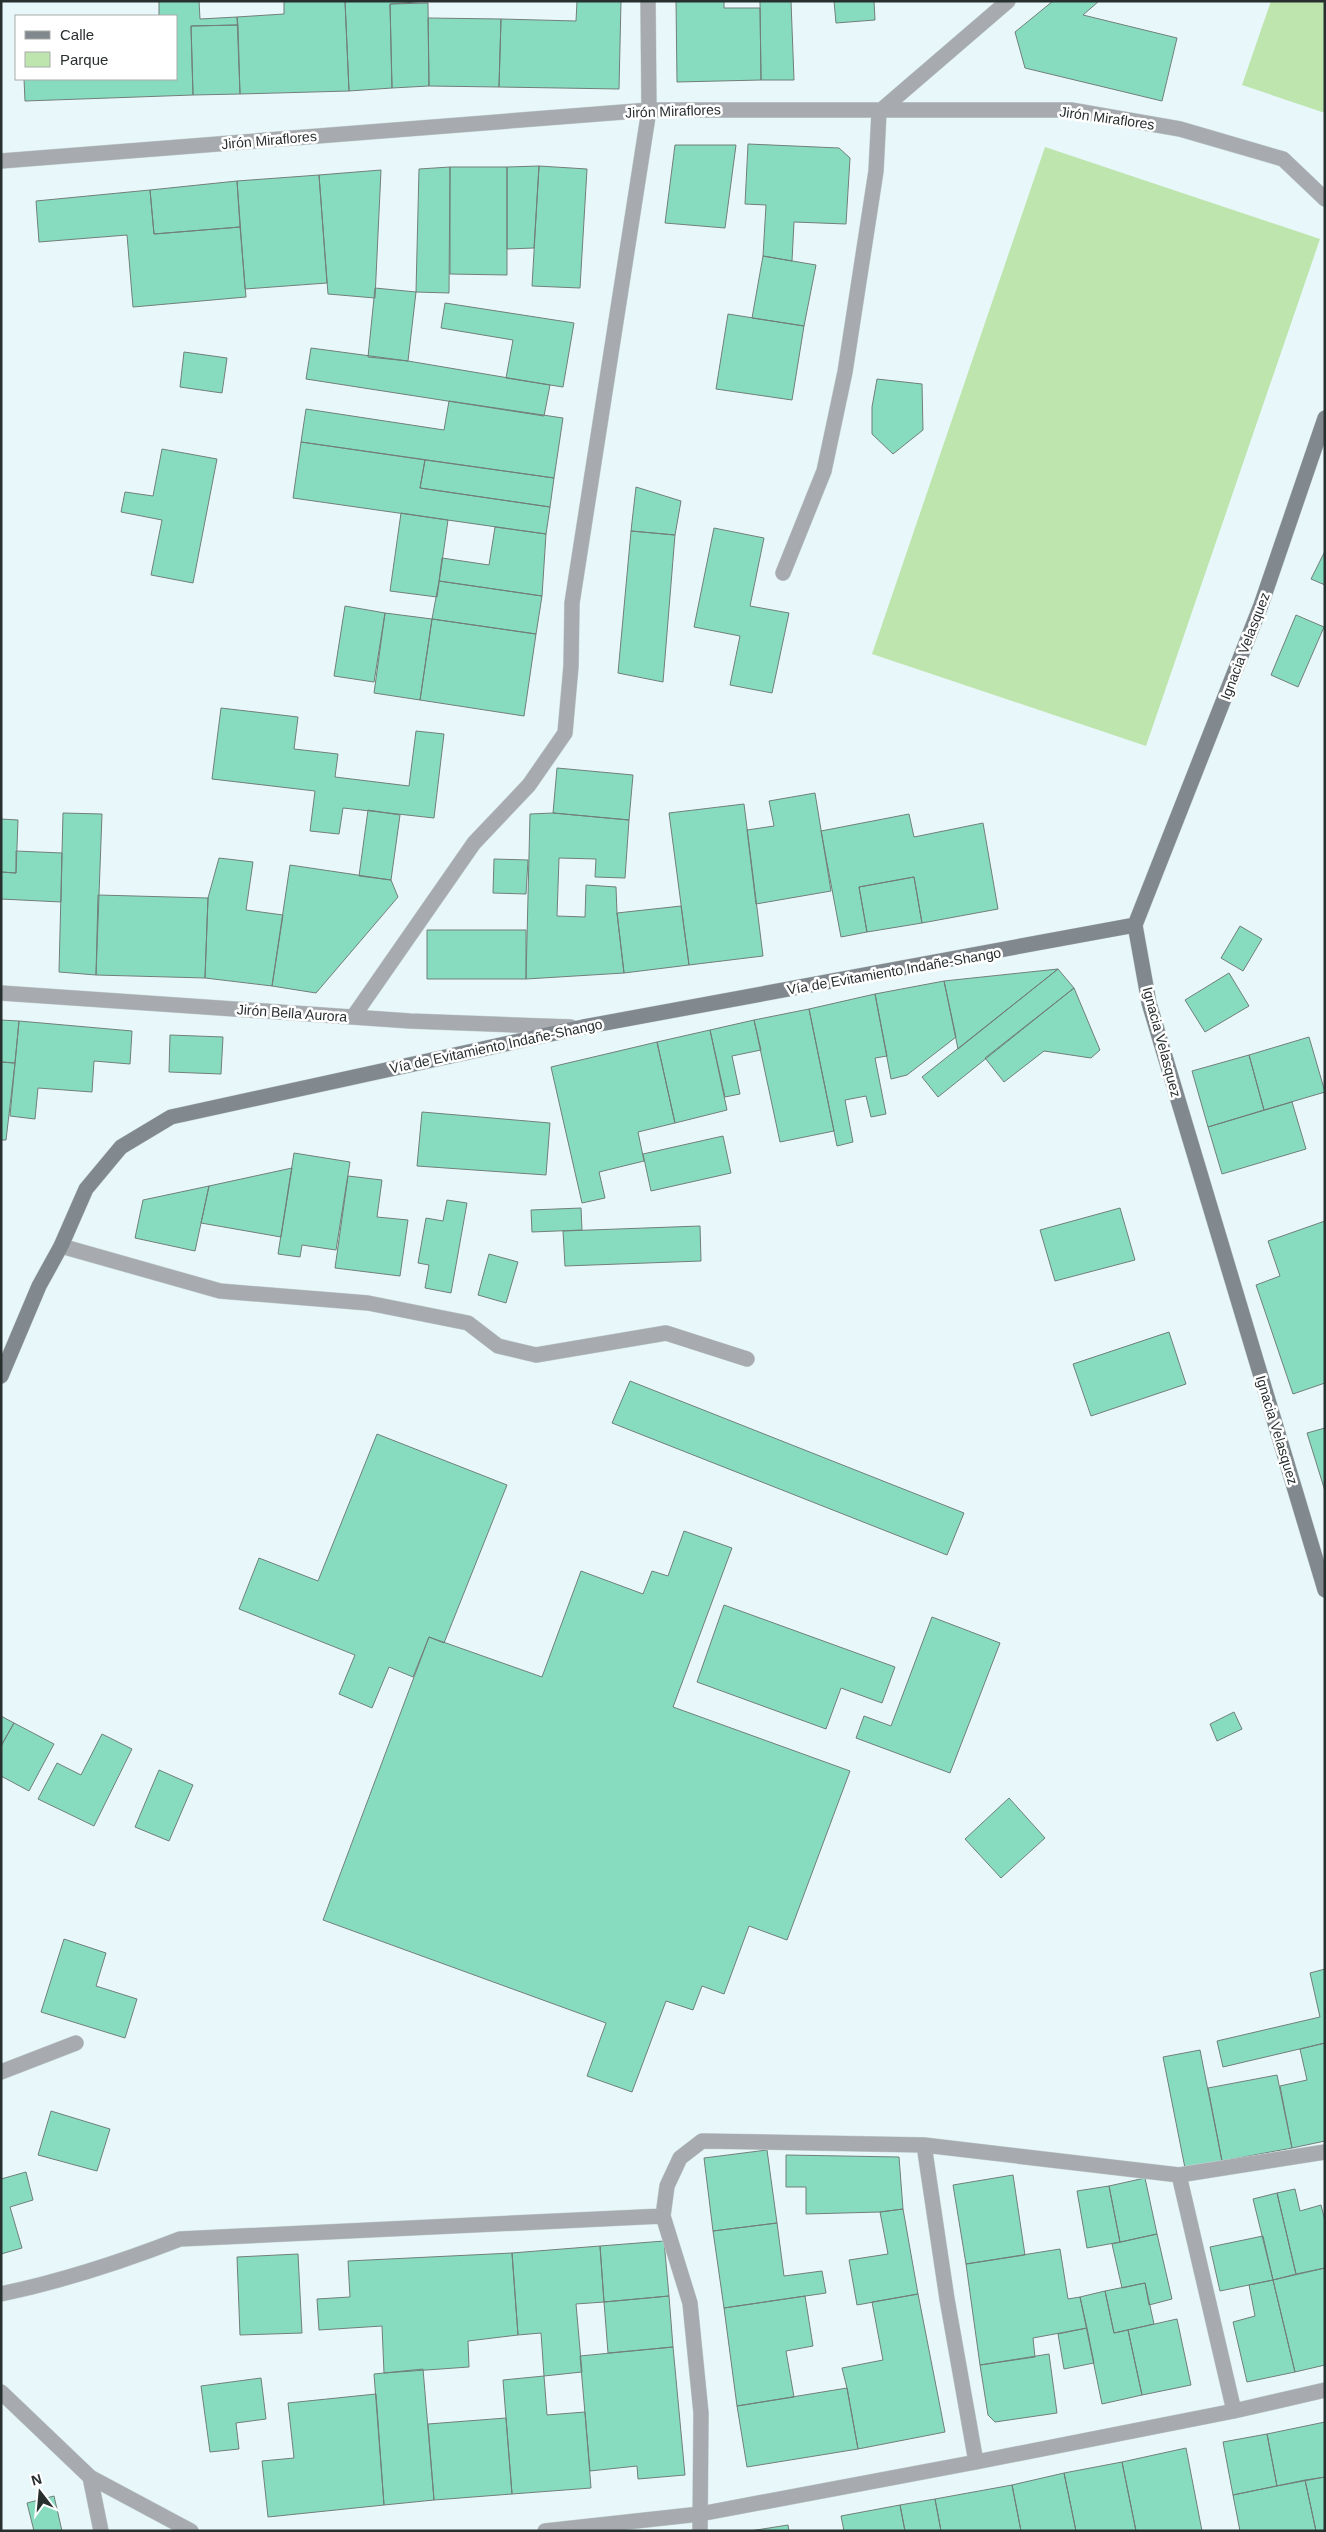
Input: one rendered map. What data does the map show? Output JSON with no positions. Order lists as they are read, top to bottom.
{
  "streets": {
    "main road": ["Ignacia Velasquez", "Vía de Evitamiento Indañe-Shango"],
    "street": ["Jirón Miraflores", "Jirón Bella Aurora"]
  },
  "crossings": [
    ["Ignacia Velasquez", "Vía de Evitamiento Indañe-Shango"],
    ["Vía de Evitamiento Indañe-Shango", "Jirón Bella Aurora"]
  ],
  "legend": ["Calle", "Parque"],
  "north": "top"
}
